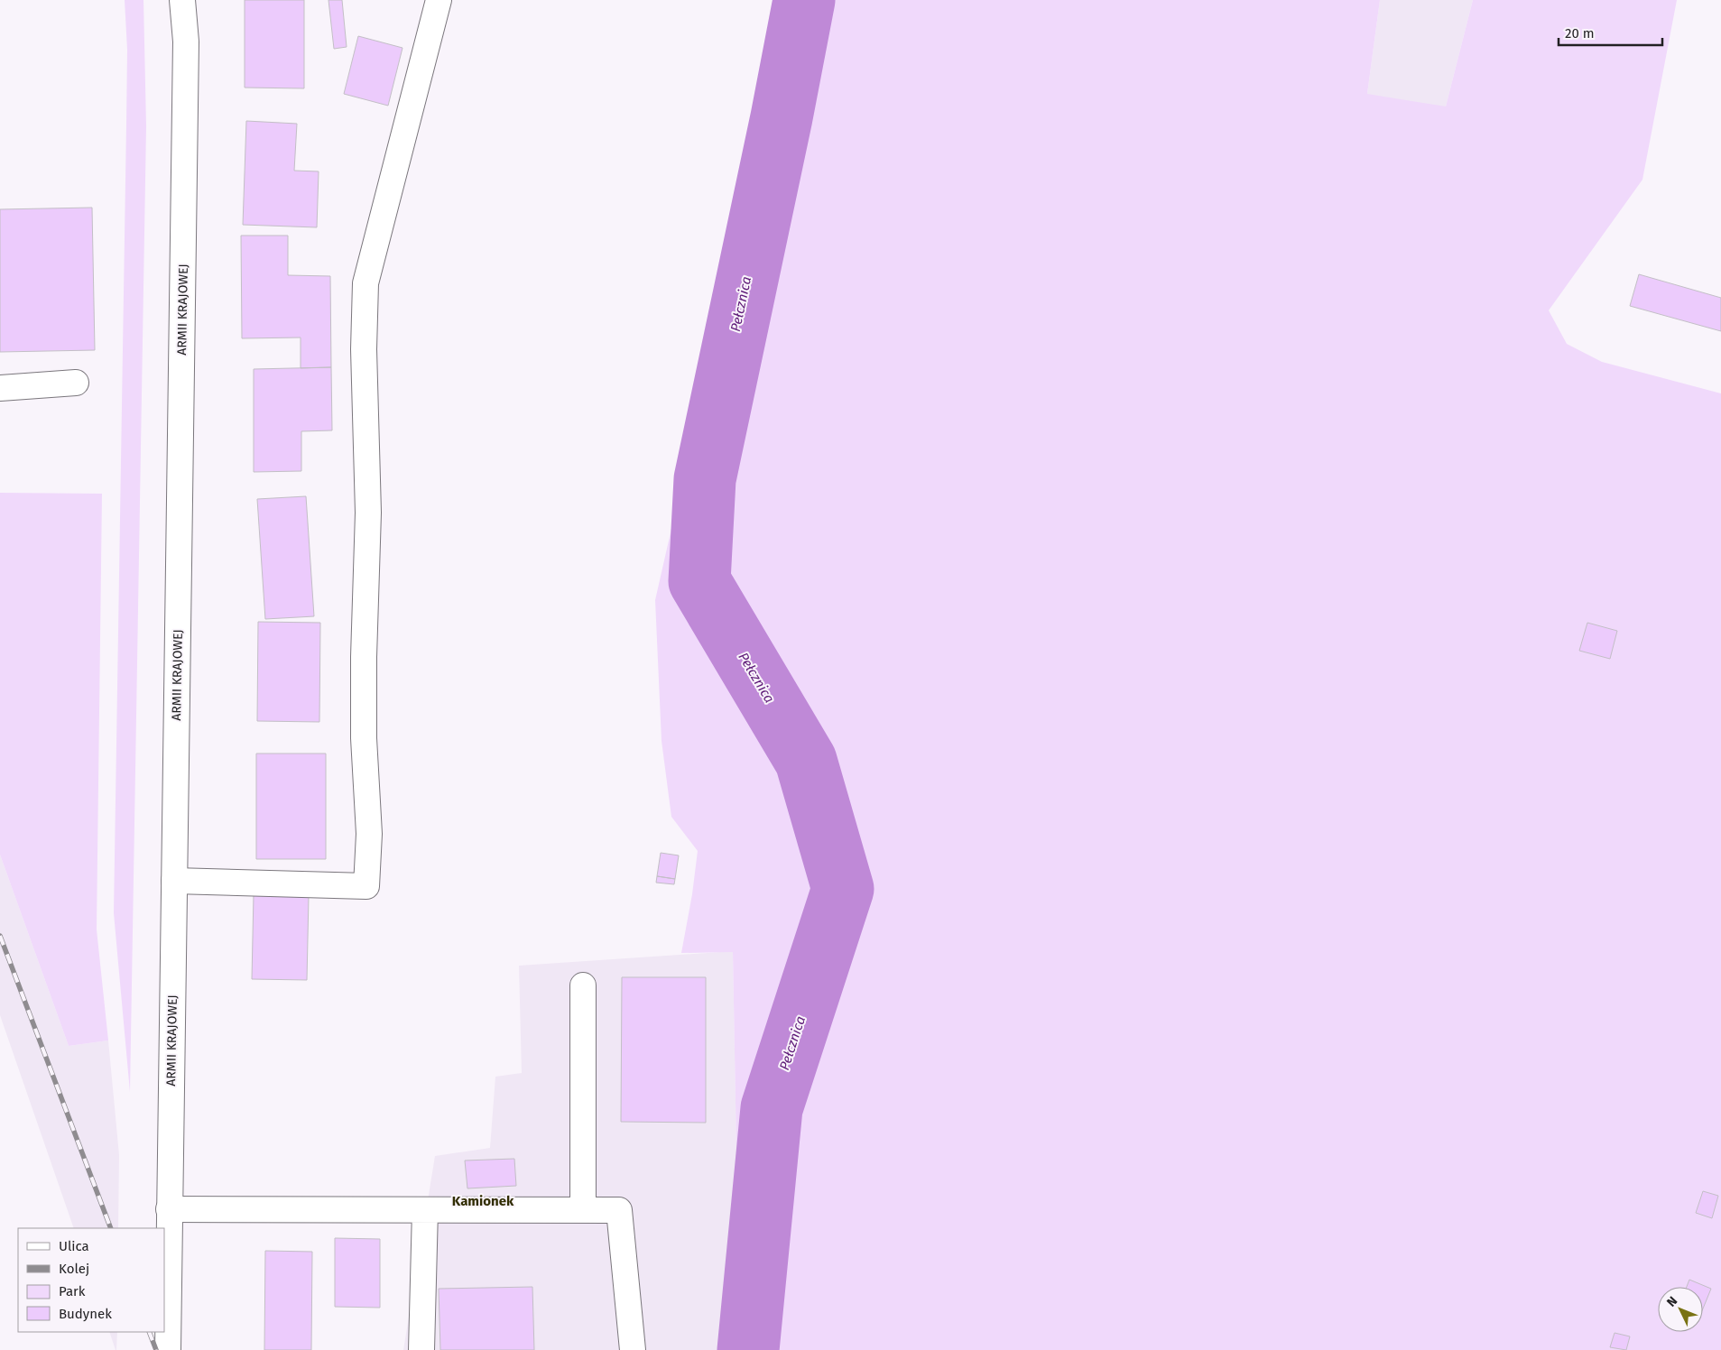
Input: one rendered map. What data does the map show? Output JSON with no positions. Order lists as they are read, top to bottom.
{
  "streets": {
    "main road": ["ARMII KRAJOWEJ"]
  },
  "districts": ["Kamionek"],
  "water": ["Pełcznica"],
  "legend": [
    "Ulica",
    "Kolej",
    "Park",
    "Budynek"
  ],
  "scale_bar": "20 m",
  "north": "top left"
}
